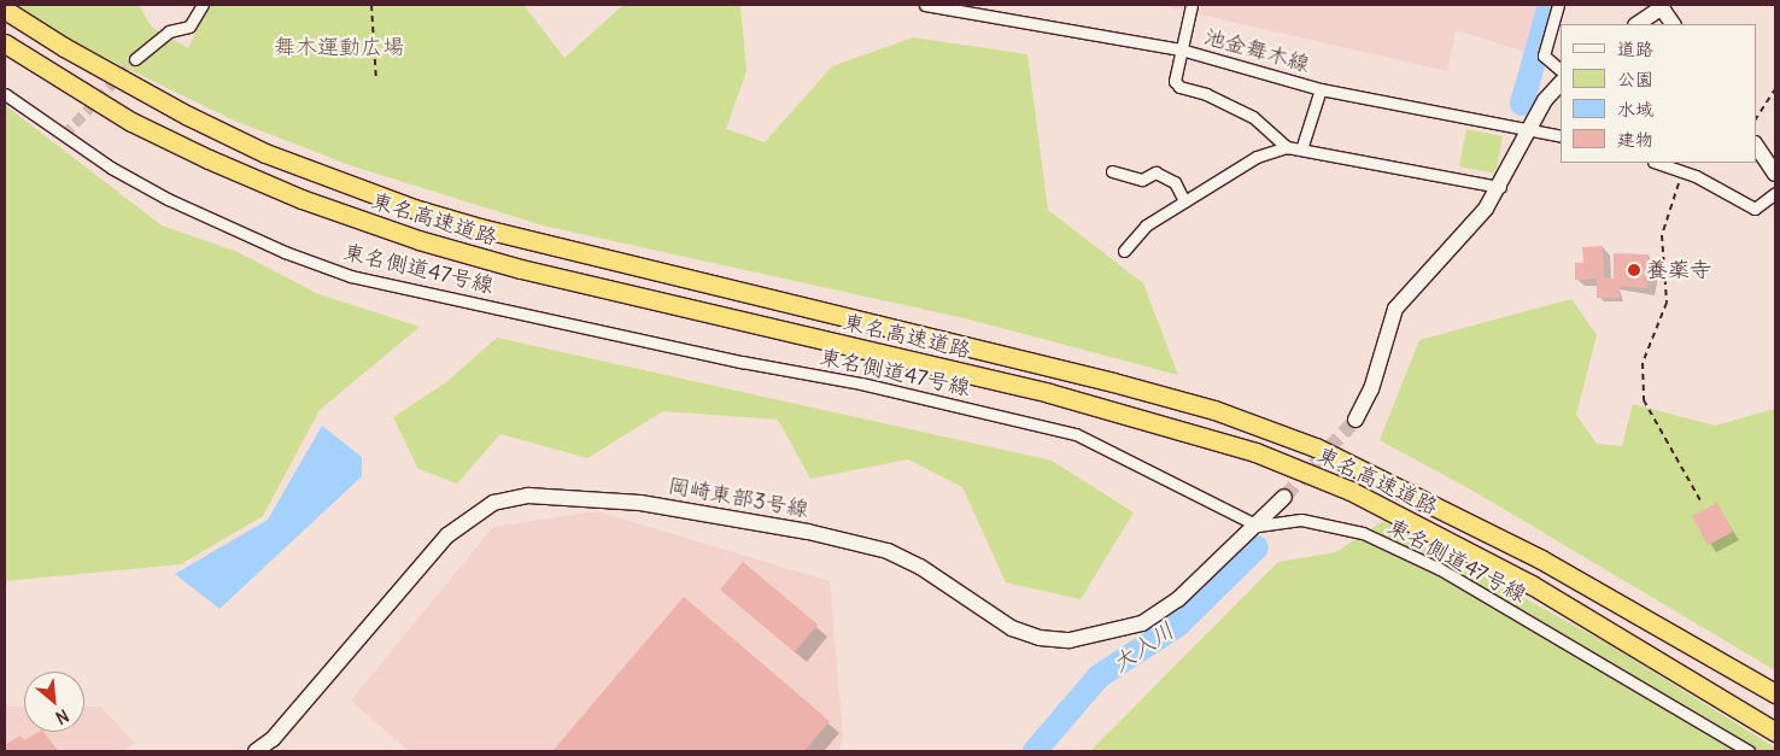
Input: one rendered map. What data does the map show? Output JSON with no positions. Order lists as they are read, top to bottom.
{
  "streets": {
    "highway": ["東名高速道路"],
    "street": ["池金舞木線", "東名側道47号線", "岡崎東部3号線"]
  },
  "crossings": [
    ["東名側道47号線", "岡崎東部3号線"]
  ],
  "water": ["大入川"],
  "parks": ["舞木運動広場"],
  "places": ["養薬寺"],
  "legend": [
    "道路",
    "公園",
    "水域",
    "建物"
  ],
  "north": "bottom right"
}
